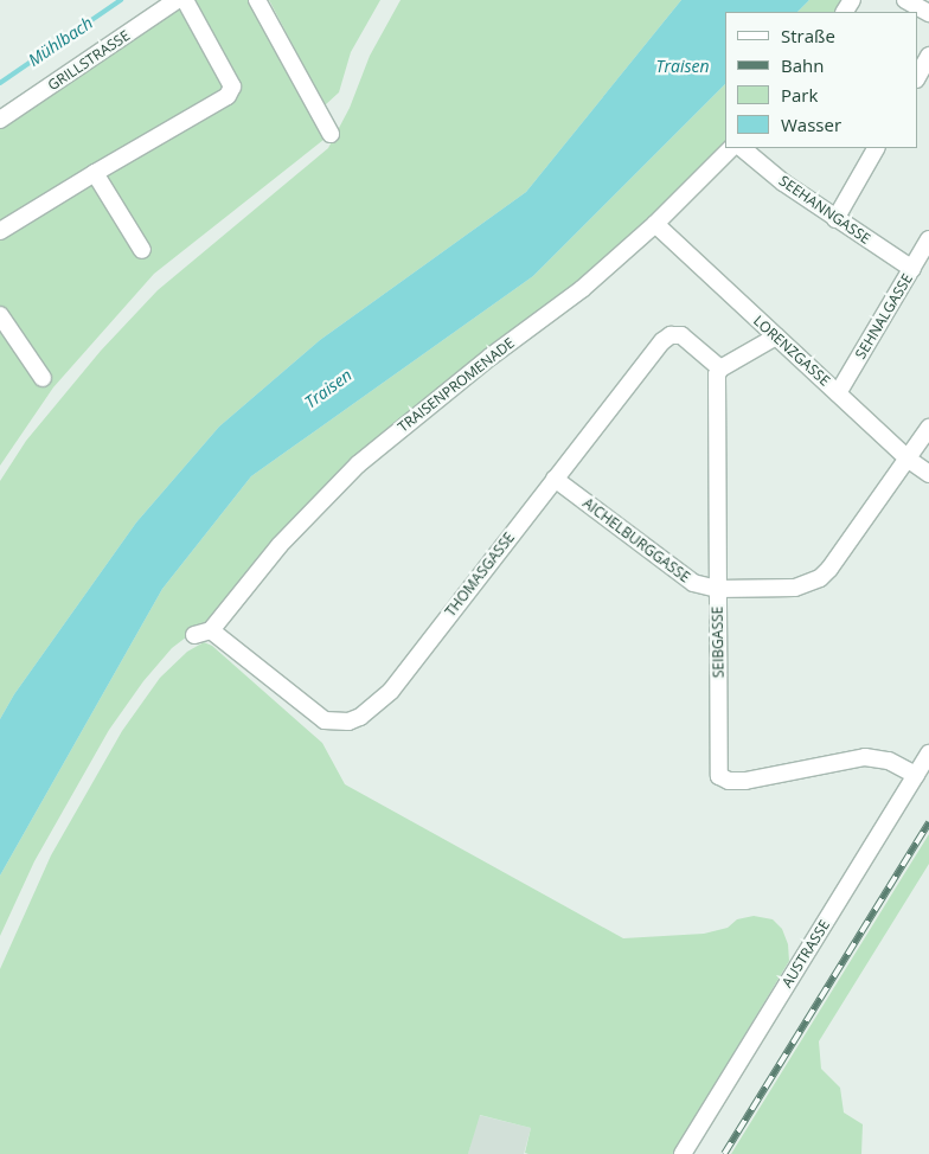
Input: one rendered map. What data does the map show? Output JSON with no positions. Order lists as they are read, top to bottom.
{
  "streets": {
    "street": [
      "GRILLSTRASSE",
      "SEEHANNGASSE",
      "SEHNALGASSE",
      "LORENZGASSE",
      "TRAISENPROMENADE",
      "AICHELBURGGASSE",
      "THOMASGASSE",
      "SEIBGASSE",
      "AUSTRASSE"
    ]
  },
  "crossings": [
    ["SEEHANNGASSE", "SEHNALGASSE"],
    ["SEHNALGASSE", "LORENZGASSE"],
    ["LORENZGASSE", "TRAISENPROMENADE"],
    ["LORENZGASSE", "AICHELBURGGASSE"],
    ["TRAISENPROMENADE", "THOMASGASSE"],
    ["AICHELBURGGASSE", "THOMASGASSE"],
    ["AICHELBURGGASSE", "SEIBGASSE"],
    ["THOMASGASSE", "SEIBGASSE"],
    ["SEIBGASSE", "AUSTRASSE"]
  ],
  "water": ["Mühlbach", "Traisen"],
  "legend": [
    "Straße",
    "Bahn",
    "Park",
    "Wasser"
  ]
}
